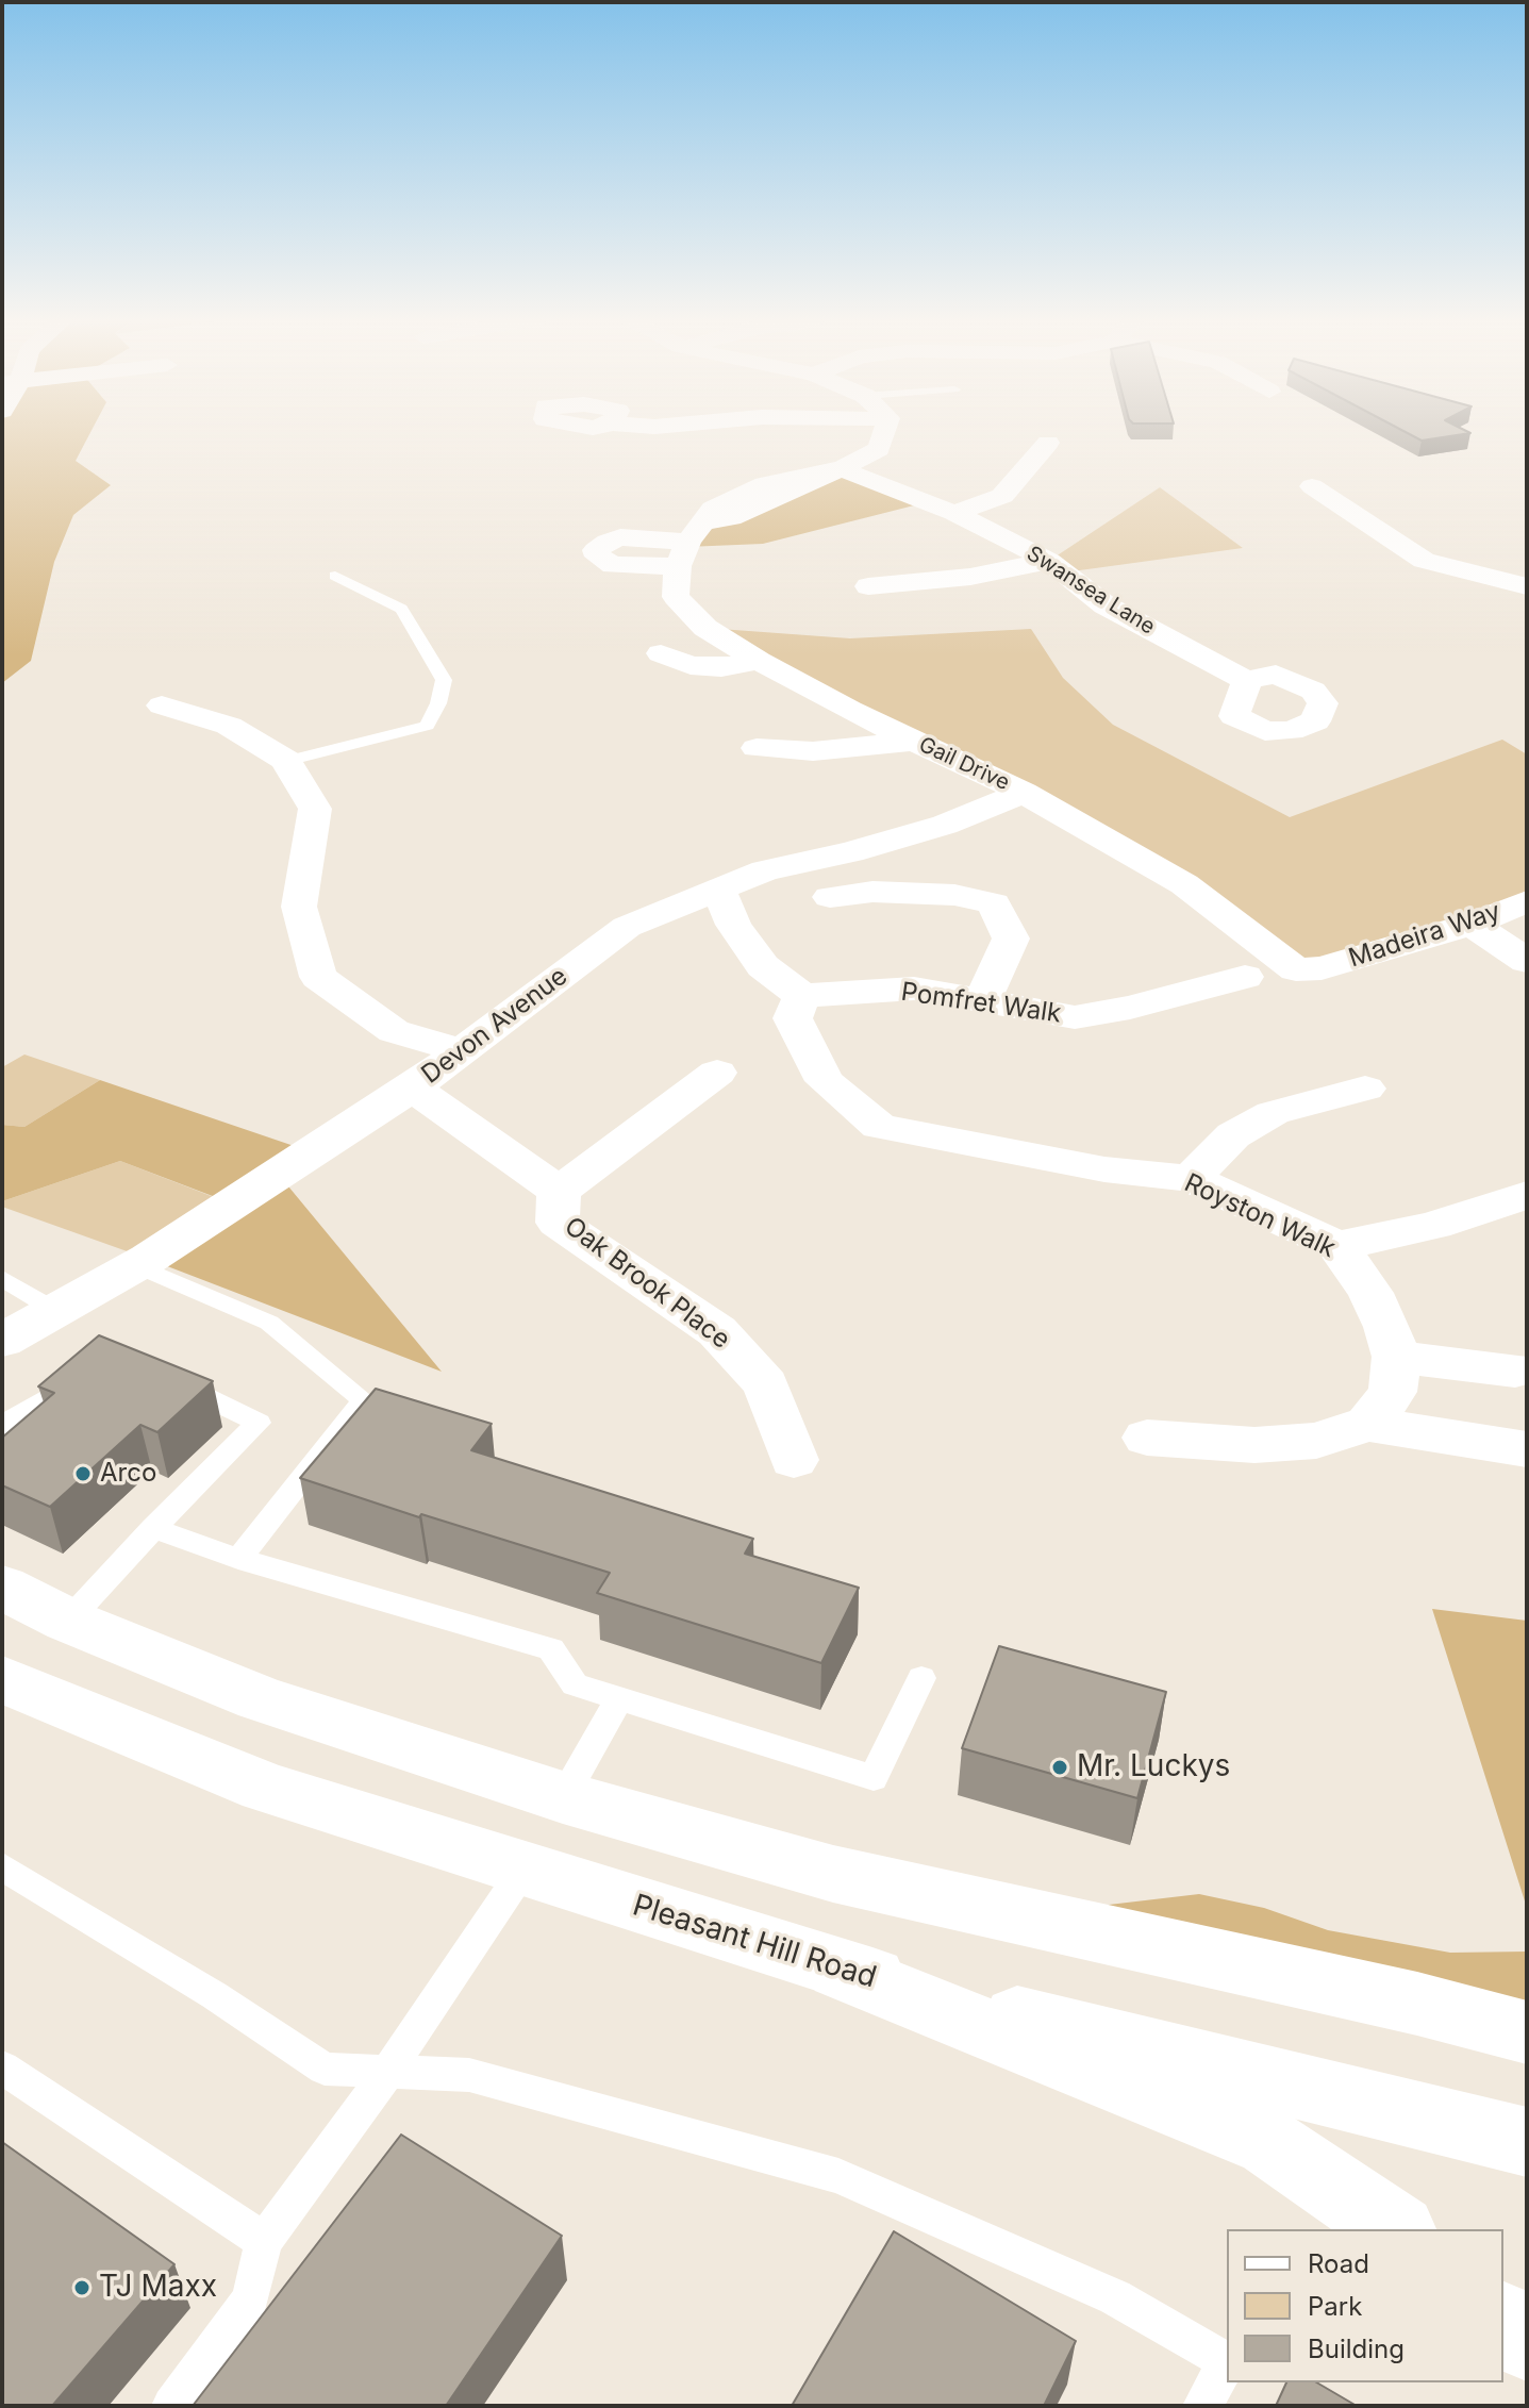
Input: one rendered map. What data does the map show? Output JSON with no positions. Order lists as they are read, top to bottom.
{
  "streets": {
    "main road": ["Pleasant Hill Road"],
    "street": [
      "Swansea Lane",
      "Gail Drive",
      "Madeira Way",
      "Pomfret Walk",
      "Devon Avenue",
      "Royston Walk",
      "Oak Brook Place"
    ]
  },
  "crossings": [
    ["Swansea Lane", "Gail Drive"],
    ["Gail Drive", "Madeira Way"],
    ["Gail Drive", "Devon Avenue"],
    ["Pomfret Walk", "Royston Walk"],
    ["Devon Avenue", "Oak Brook Place"]
  ],
  "places": ["Arco", "Mr. Luckys", "TJ Maxx"],
  "legend": ["Road", "Park", "Building"]
}
